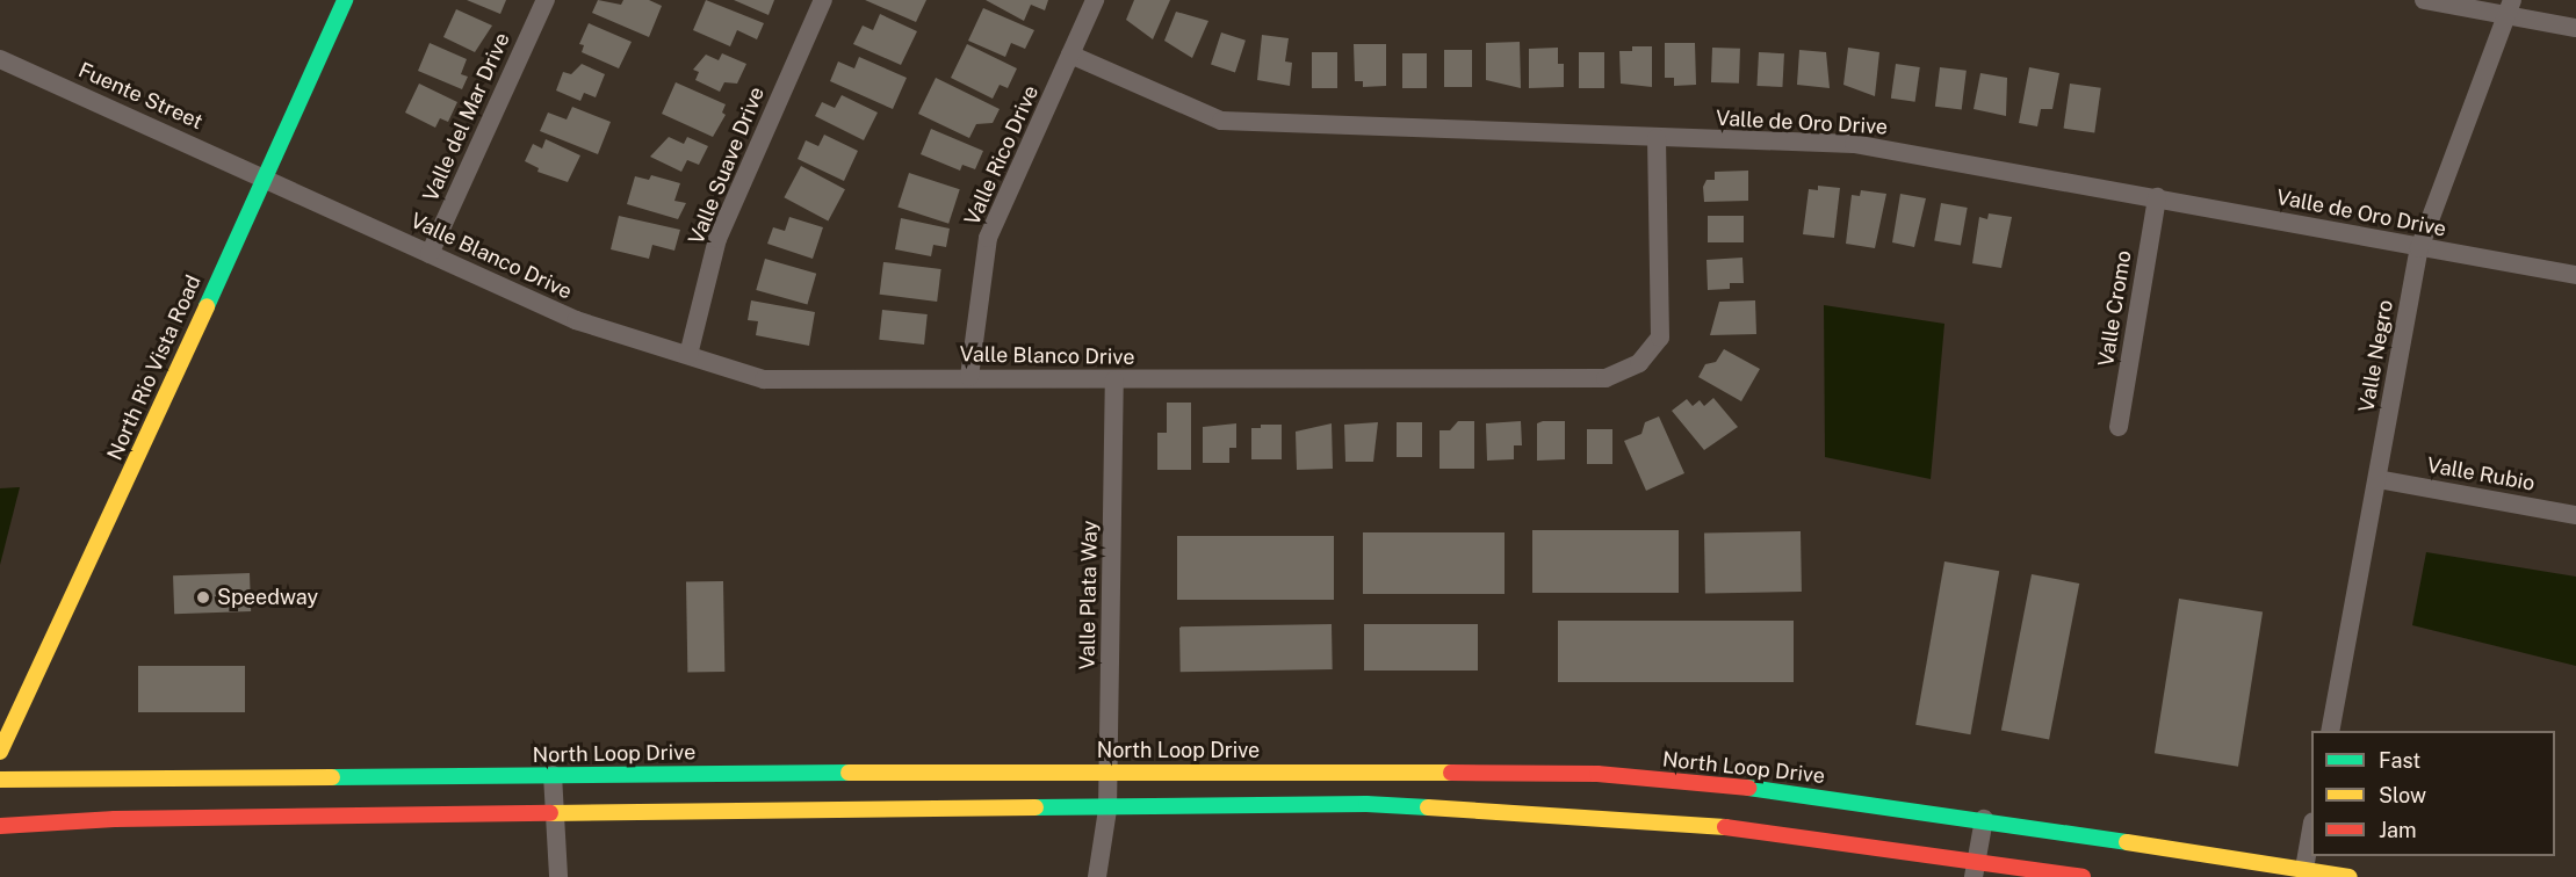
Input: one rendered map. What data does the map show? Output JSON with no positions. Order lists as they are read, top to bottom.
{
  "streets": {
    "main road": ["North Rio Vista Road", "North Loop Drive"],
    "street": [
      "Fuente Street",
      "Valle del Mar Drive",
      "Valle de Oro Drive",
      "Valle Rico Drive",
      "Valle Suave Drive",
      "Valle Blanco Drive",
      "Valle Cromo",
      "Valle Negro",
      "Valle Rubio",
      "Valle Plata Way"
    ]
  },
  "crossings": [
    ["Fuente Street", "Valle Blanco Drive"],
    ["Fuente Street", "North Rio Vista Road"],
    ["Valle del Mar Drive", "Valle Blanco Drive"],
    ["Valle de Oro Drive", "Valle Rico Drive"],
    ["Valle de Oro Drive", "Valle Blanco Drive"],
    ["Valle de Oro Drive", "Valle Cromo"],
    ["Valle de Oro Drive", "Valle Negro"],
    ["Valle Rico Drive", "Valle Blanco Drive"],
    ["Valle Suave Drive", "Valle Blanco Drive"],
    ["Valle Blanco Drive", "North Rio Vista Road"],
    ["Valle Blanco Drive", "Valle Plata Way"],
    ["Valle Negro", "Valle Rubio"],
    ["Valle Plata Way", "North Loop Drive"]
  ],
  "places": ["Speedway"],
  "legend": ["Fast", "Slow", "Jam"]
}
